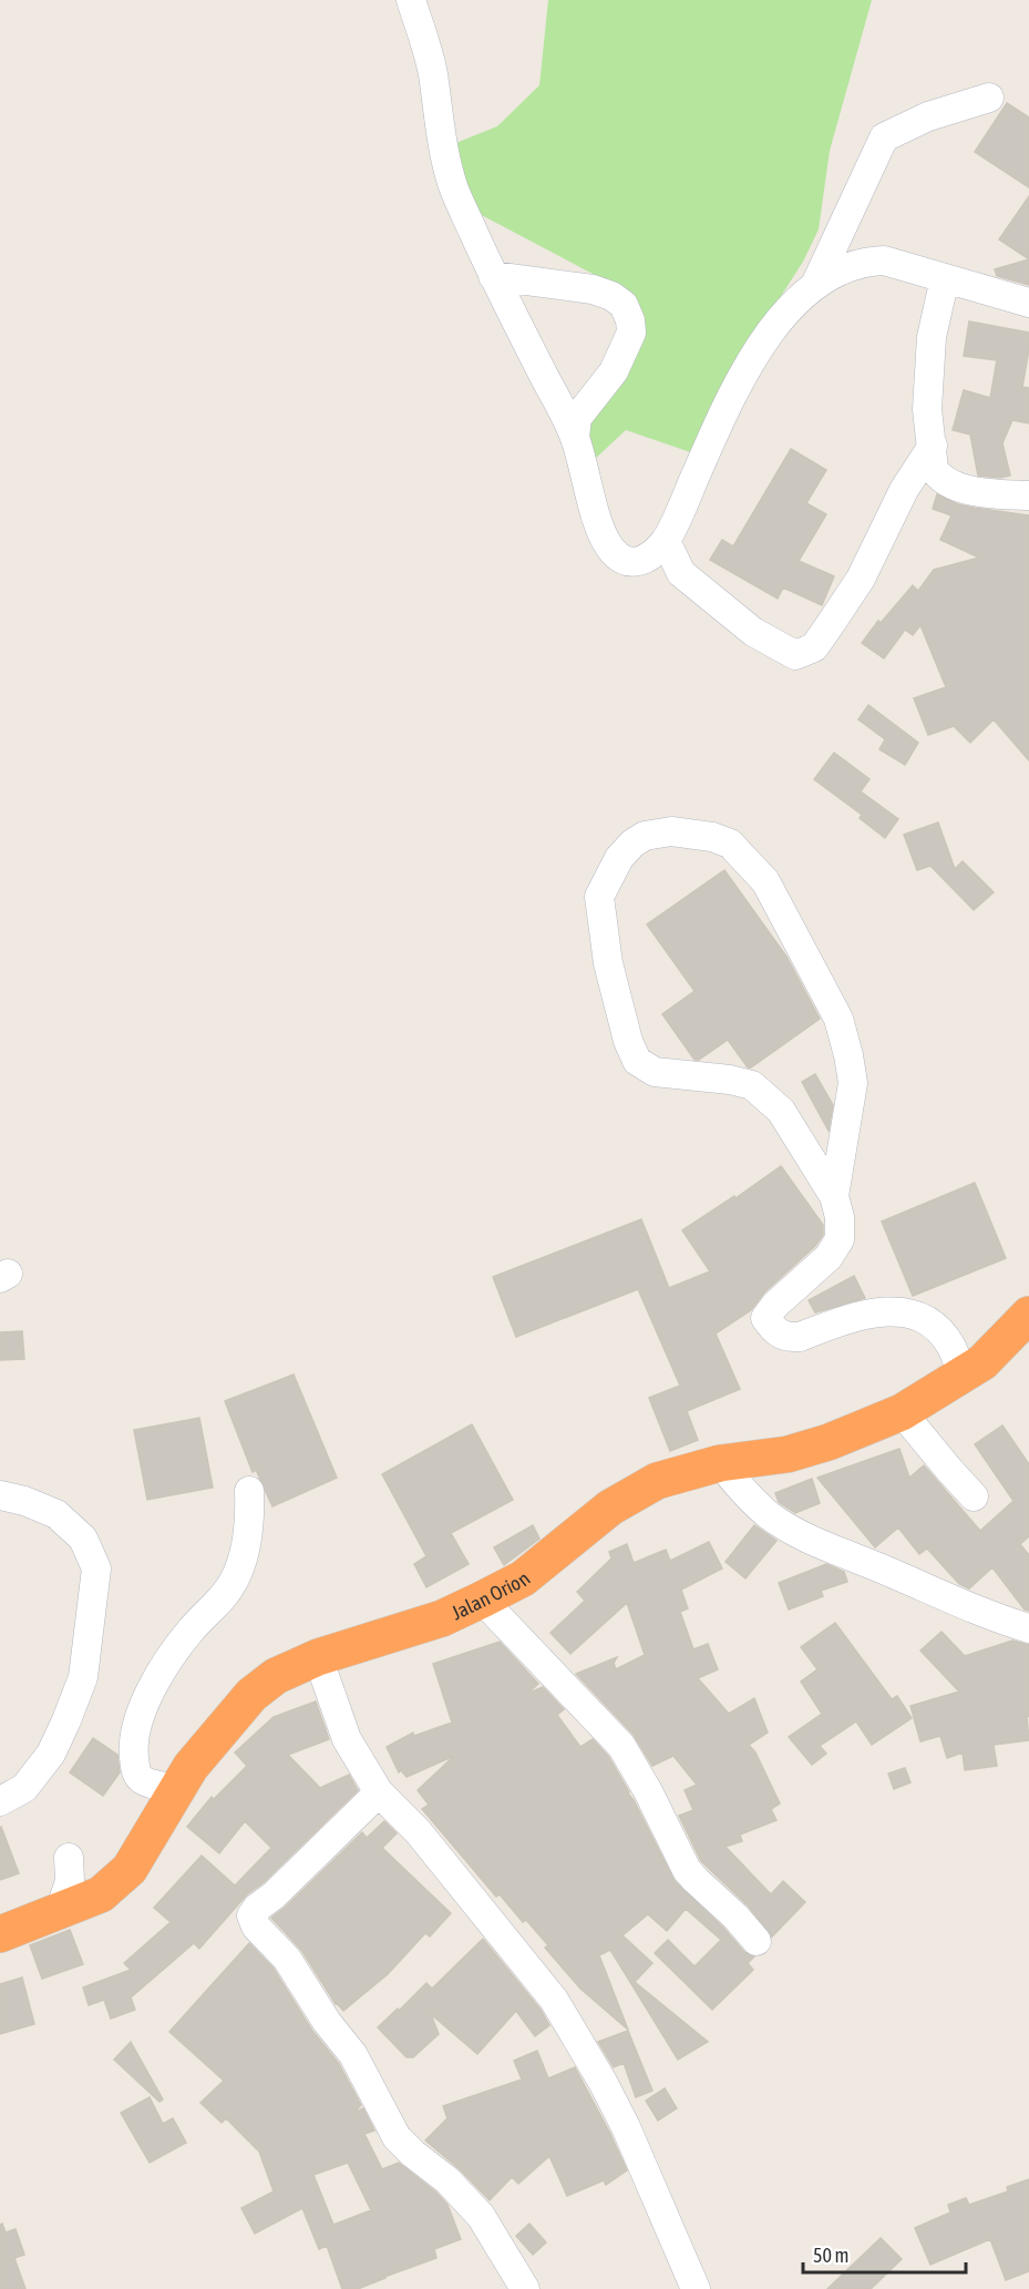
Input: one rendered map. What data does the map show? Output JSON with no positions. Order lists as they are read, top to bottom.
{
  "streets": {
    "highway": ["Jalan Orion"]
  },
  "scale_bar": "50 m"
}
